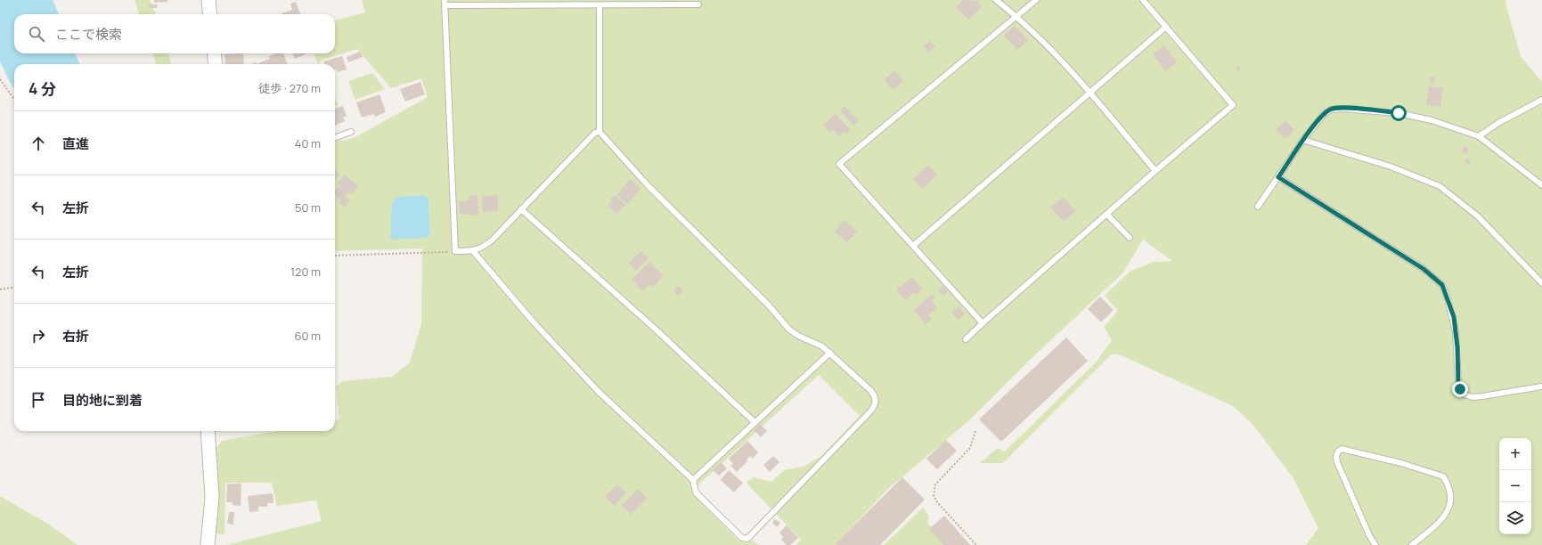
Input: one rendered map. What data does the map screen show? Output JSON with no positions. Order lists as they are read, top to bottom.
{
  "page": {
    "search": "ここで検索",
    "heading": ["4 分", "徒歩 · 270 m"],
    "list": [
      ["直進", "40 m"],
      ["左折", "50 m"],
      ["左折", "120 m"],
      ["右折", "60 m"],
      "目的地に到着"
    ],
    "map_buttons": ["+", "−"]
  }
}
